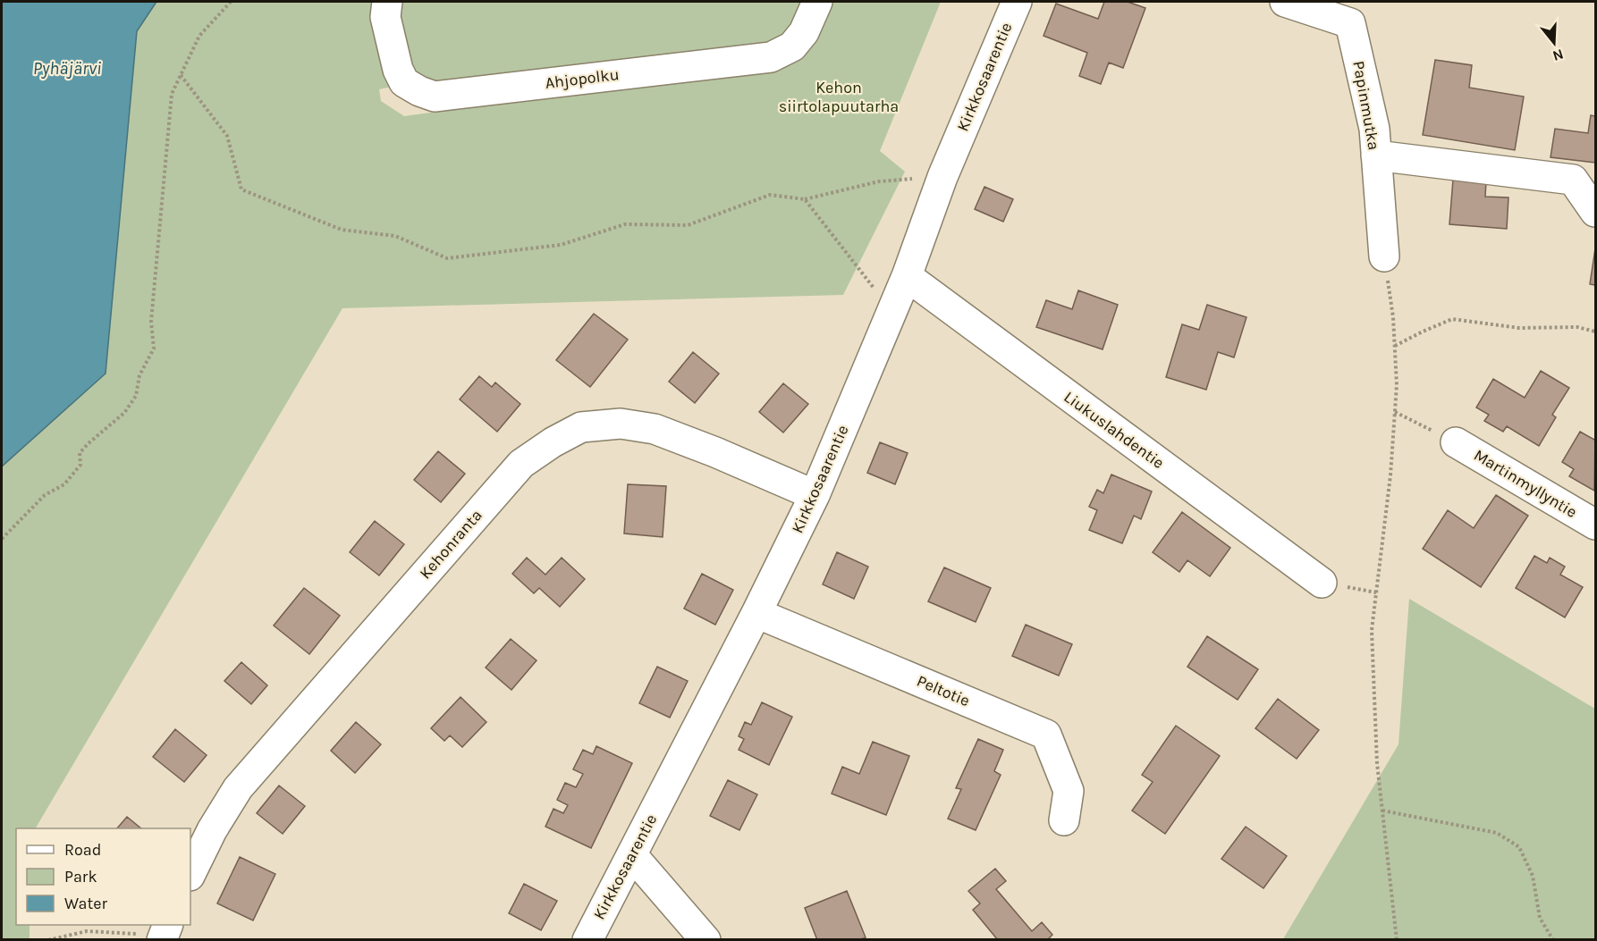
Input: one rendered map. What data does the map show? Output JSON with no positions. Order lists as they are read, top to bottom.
{
  "streets": {
    "street": [
      "Kirkkosaarentie",
      "Ahjopolku",
      "Papinmutka",
      "Liukuslahdentie",
      "Martinmyllyntie",
      "Kehonranta",
      "Peltotie"
    ]
  },
  "crossings": [
    ["Kirkkosaarentie", "Liukuslahdentie"],
    ["Kirkkosaarentie", "Kehonranta"],
    ["Kirkkosaarentie", "Peltotie"]
  ],
  "water": ["Pyhäjärvi"],
  "parks": ["Kehon siirtolapuutarha"],
  "legend": ["Road", "Park", "Water"],
  "north": "bottom"
}
